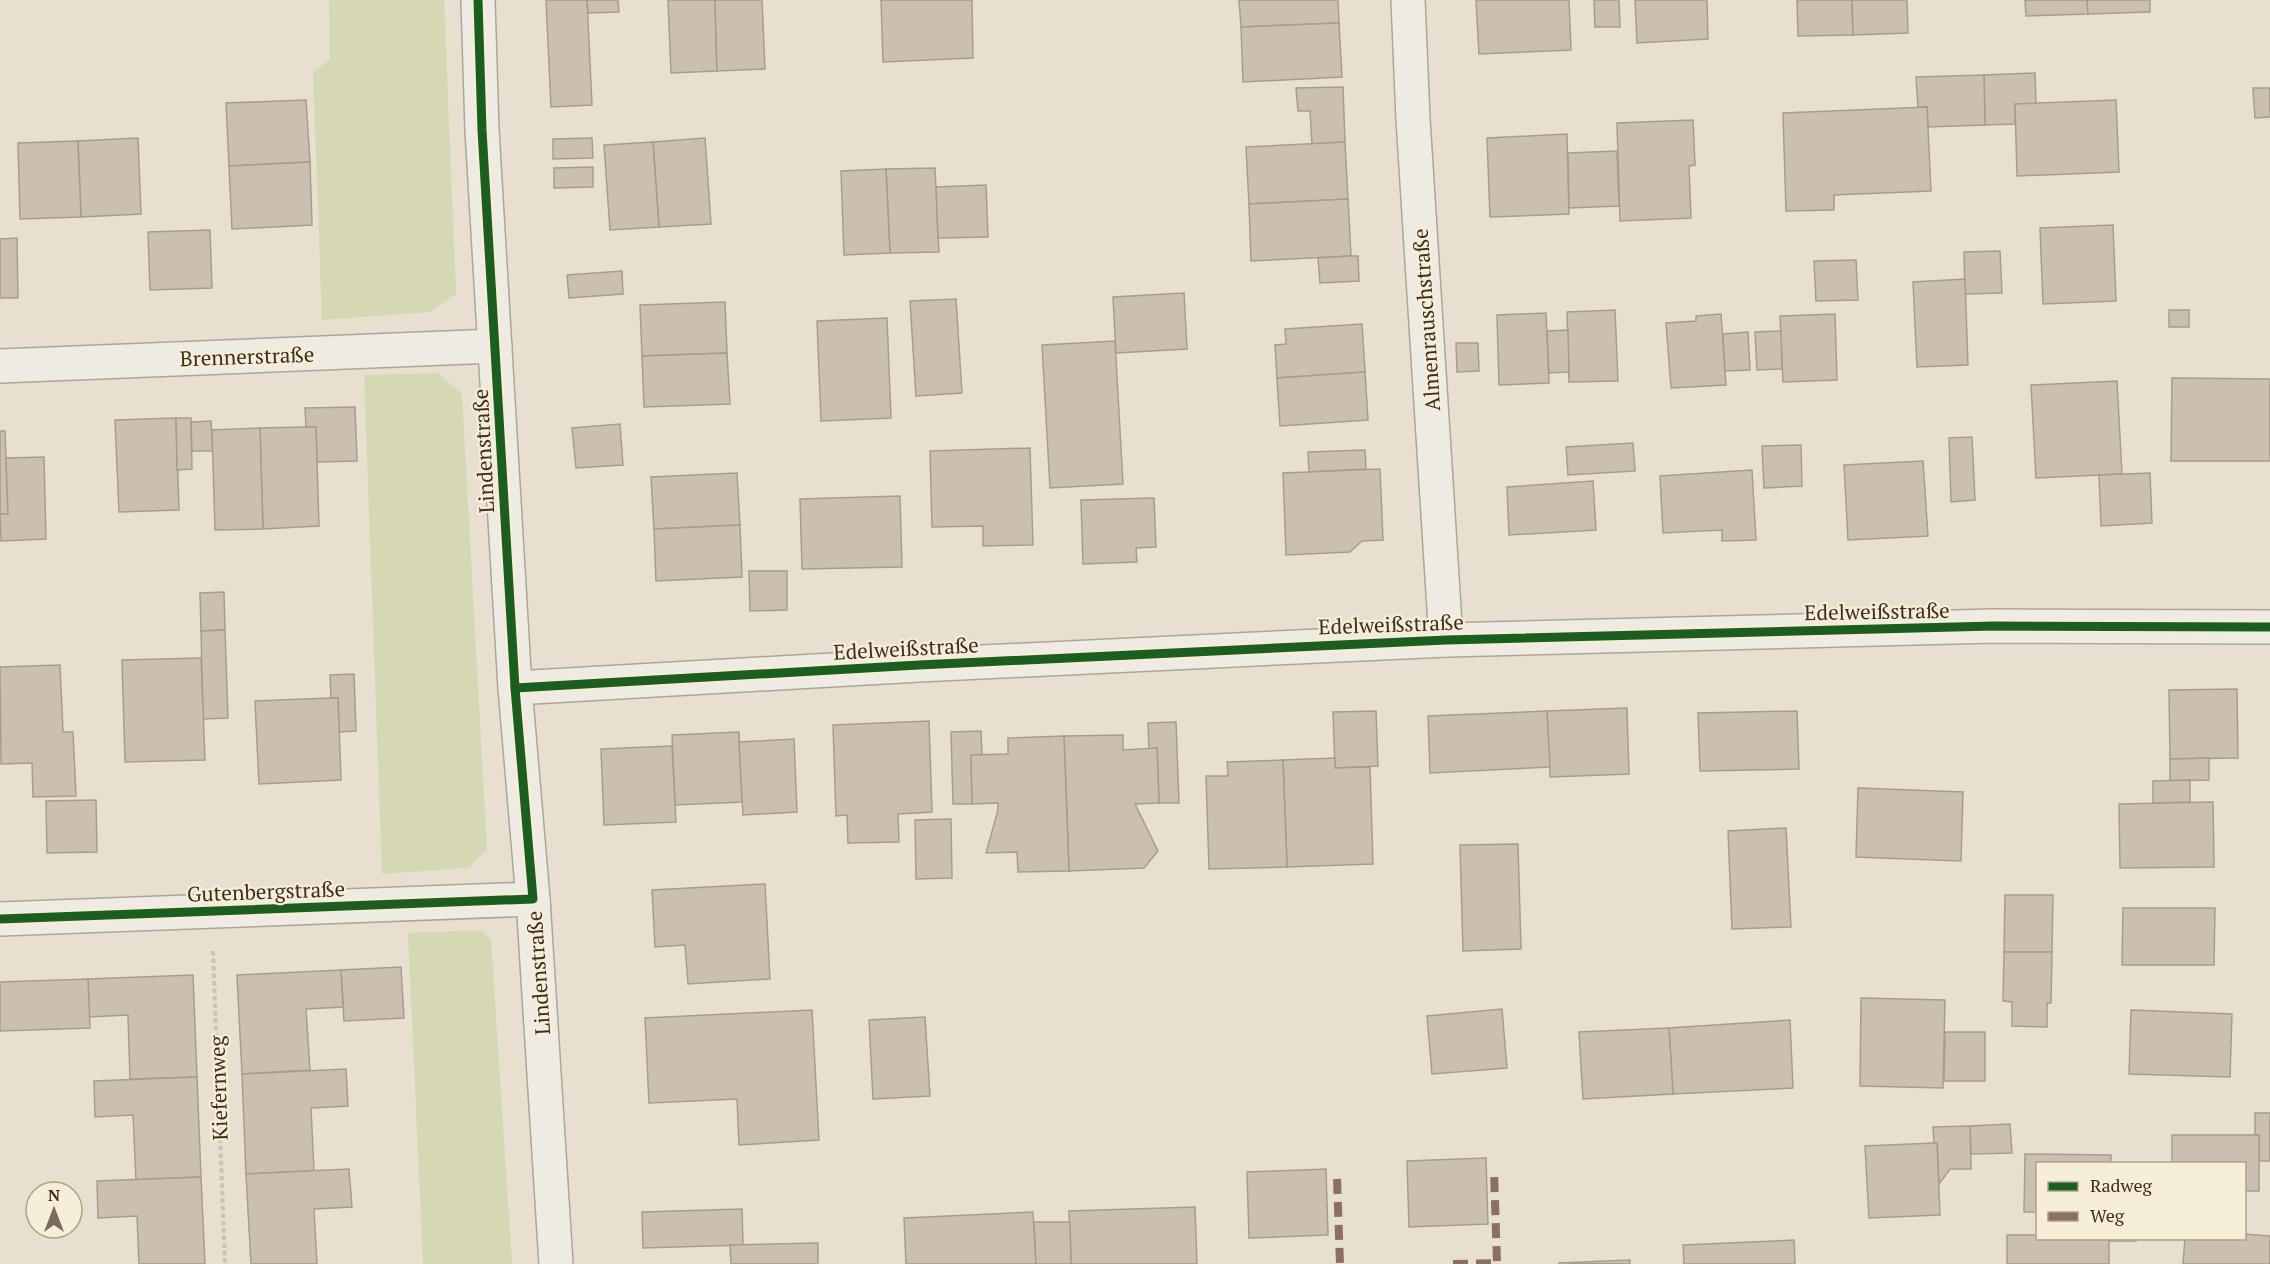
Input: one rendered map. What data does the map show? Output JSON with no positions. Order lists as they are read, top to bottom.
{
  "streets": {
    "street": [
      "Almenrauschstraße",
      "Brennerstraße",
      "Lindenstraße",
      "Edelweißstraße",
      "Gutenbergstraße"
    ],
    "path": ["Kiefernweg"]
  },
  "crossings": [
    ["Almenrauschstraße", "Edelweißstraße"],
    ["Brennerstraße", "Lindenstraße"],
    ["Lindenstraße", "Edelweißstraße"],
    ["Lindenstraße", "Gutenbergstraße"],
    ["Gutenbergstraße", "Kiefernweg"]
  ],
  "legend": ["Radweg", "Weg"],
  "north": "top"
}
